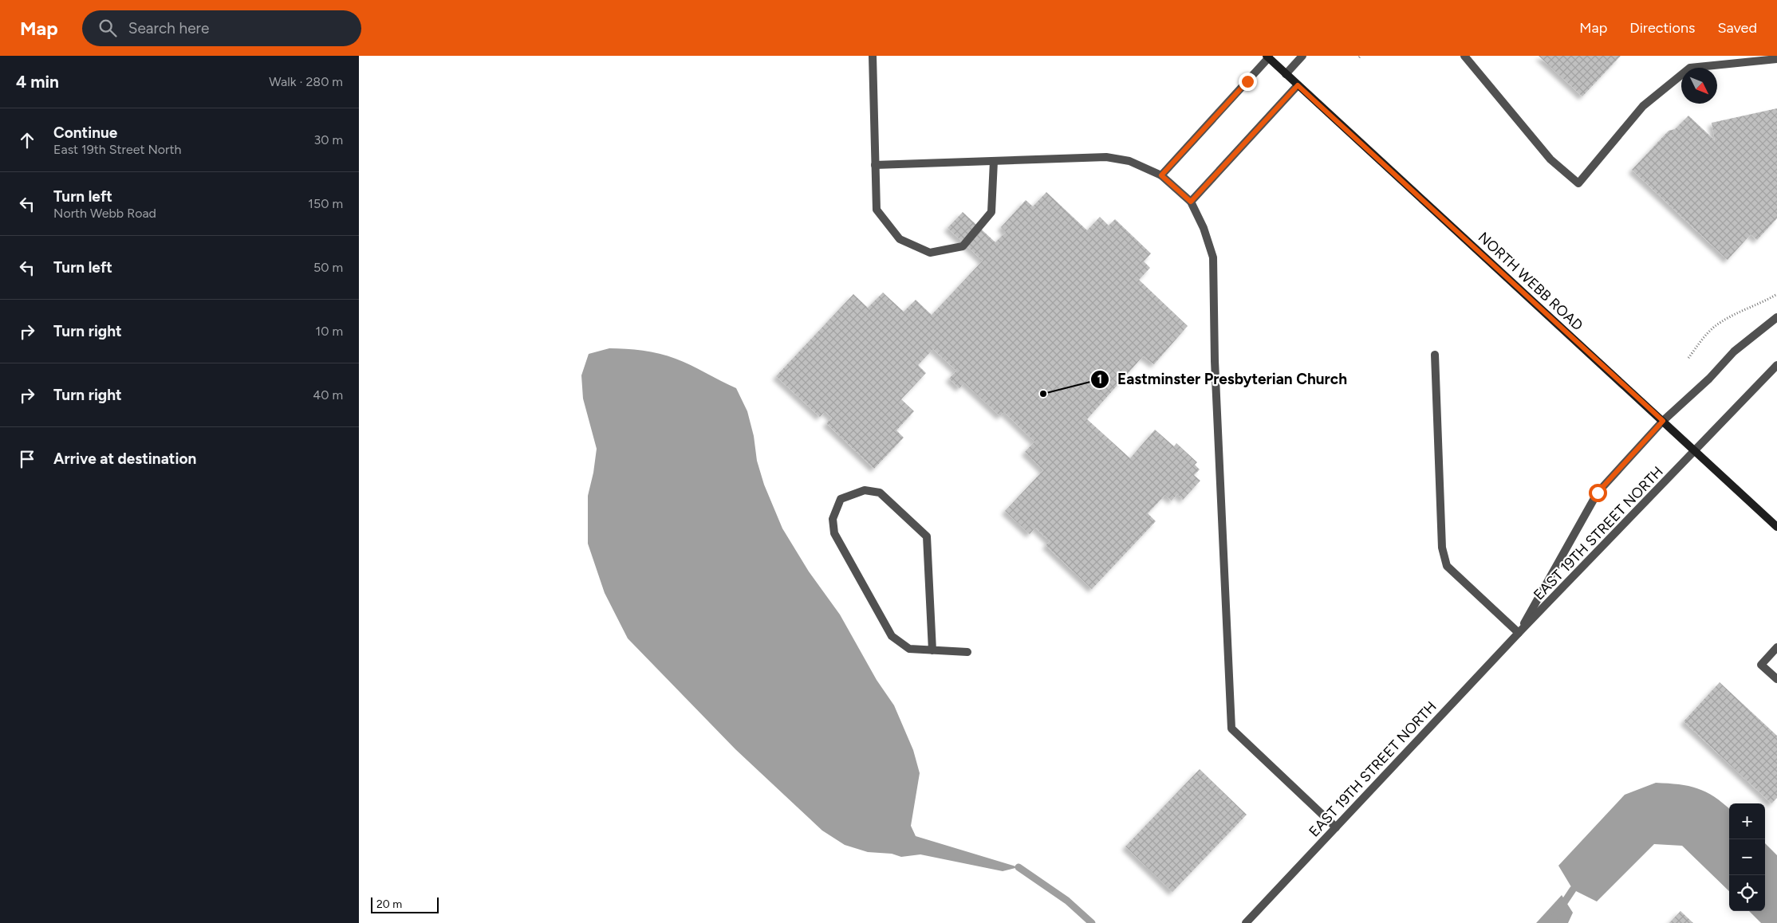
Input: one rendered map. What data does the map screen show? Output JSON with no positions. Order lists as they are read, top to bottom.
{
  "streets": {
    "main road": ["NORTH WEBB ROAD"],
    "street": ["EAST 19TH STREET NORTH"]
  },
  "crossings": [
    ["NORTH WEBB ROAD", "EAST 19TH STREET NORTH"]
  ],
  "places": ["Eastminster Presbyterian Church"],
  "scale_bar": "20 m",
  "north": "bottom right",
  "page": {
    "header": "Map",
    "search": "Search here",
    "nav": ["Map", "Directions", "Saved"],
    "heading": ["4 min", "Walk · 280 m"],
    "list": [
      ["Continue", "East 19th Street North", "30 m"],
      ["Turn left", "North Webb Road", "150 m"],
      ["Turn left", "50 m"],
      ["Turn right", "10 m"],
      ["Turn right", "40 m"],
      "Arrive at destination"
    ],
    "map_buttons": ["+", "−"],
    "scale": "20 m"
  }
}
